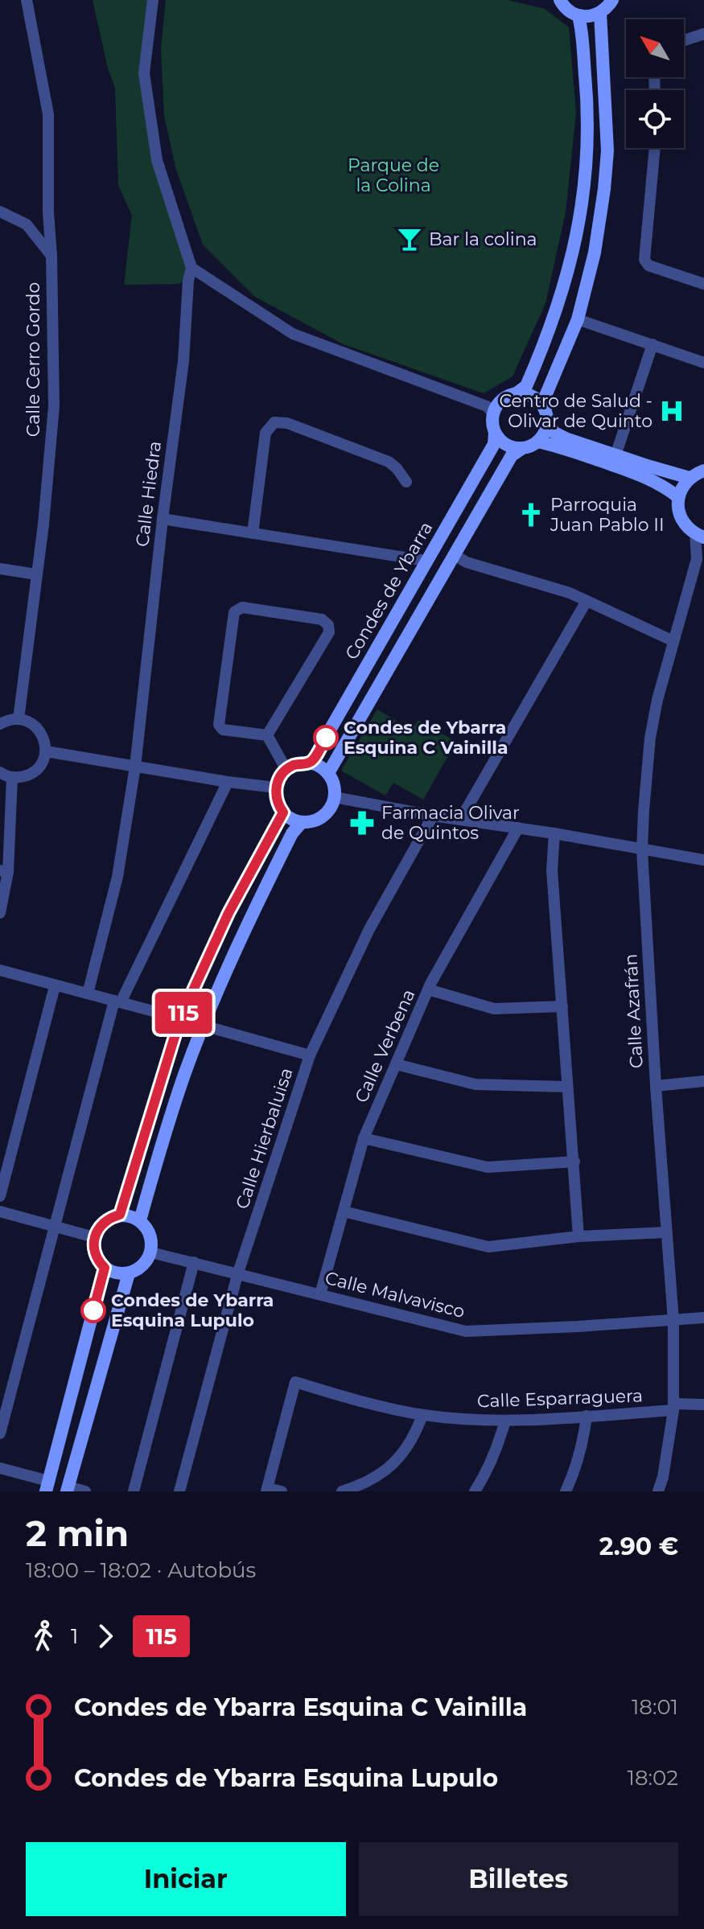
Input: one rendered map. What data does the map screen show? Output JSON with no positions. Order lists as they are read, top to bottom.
{
  "streets": {
    "main road": ["Condes de Ybarra"],
    "street": [
      "Calle Cerro Gordo",
      "Calle Hiedra",
      "Calle Azafrán",
      "Calle Verbena",
      "Calle Hierbaluisa",
      "Calle Malvavisco",
      "Calle Esparraguera"
    ]
  },
  "crossings": [
    ["Calle Azafrán", "Calle Malvavisco"],
    ["Calle Azafrán", "Calle Esparraguera"],
    ["Calle Verbena", "Calle Malvavisco"],
    ["Calle Hierbaluisa", "Calle Malvavisco"]
  ],
  "parks": ["Parque de la Colina"],
  "places": {
    "bar": ["Bar la colina"],
    "hospital": ["Centro de Salud - Olivar de Quinto"],
    "church": ["Parroquia Juan Pablo II"],
    "other": ["Condes de Ybarra Esquina C Vainilla", "Condes de Ybarra Esquina Lupulo"],
    "pharmacy": ["Farmacia Olivar de Quintos"]
  },
  "lines": ["bus line 115"],
  "north": "top left",
  "page": {
    "on_map": "115",
    "heading": ["2 min", "18:00 – 18:02 · Autobús", "2.90 €"],
    "legs": ["1", "115"],
    "list": [
      {
        "name": "Condes de Ybarra Esquina C Vainilla",
        "value": "18:01"
      },
      {
        "name": "Condes de Ybarra Esquina Lupulo",
        "value": "18:02"
      }
    ],
    "buttons": ["Iniciar", "Billetes"]
  }
}
